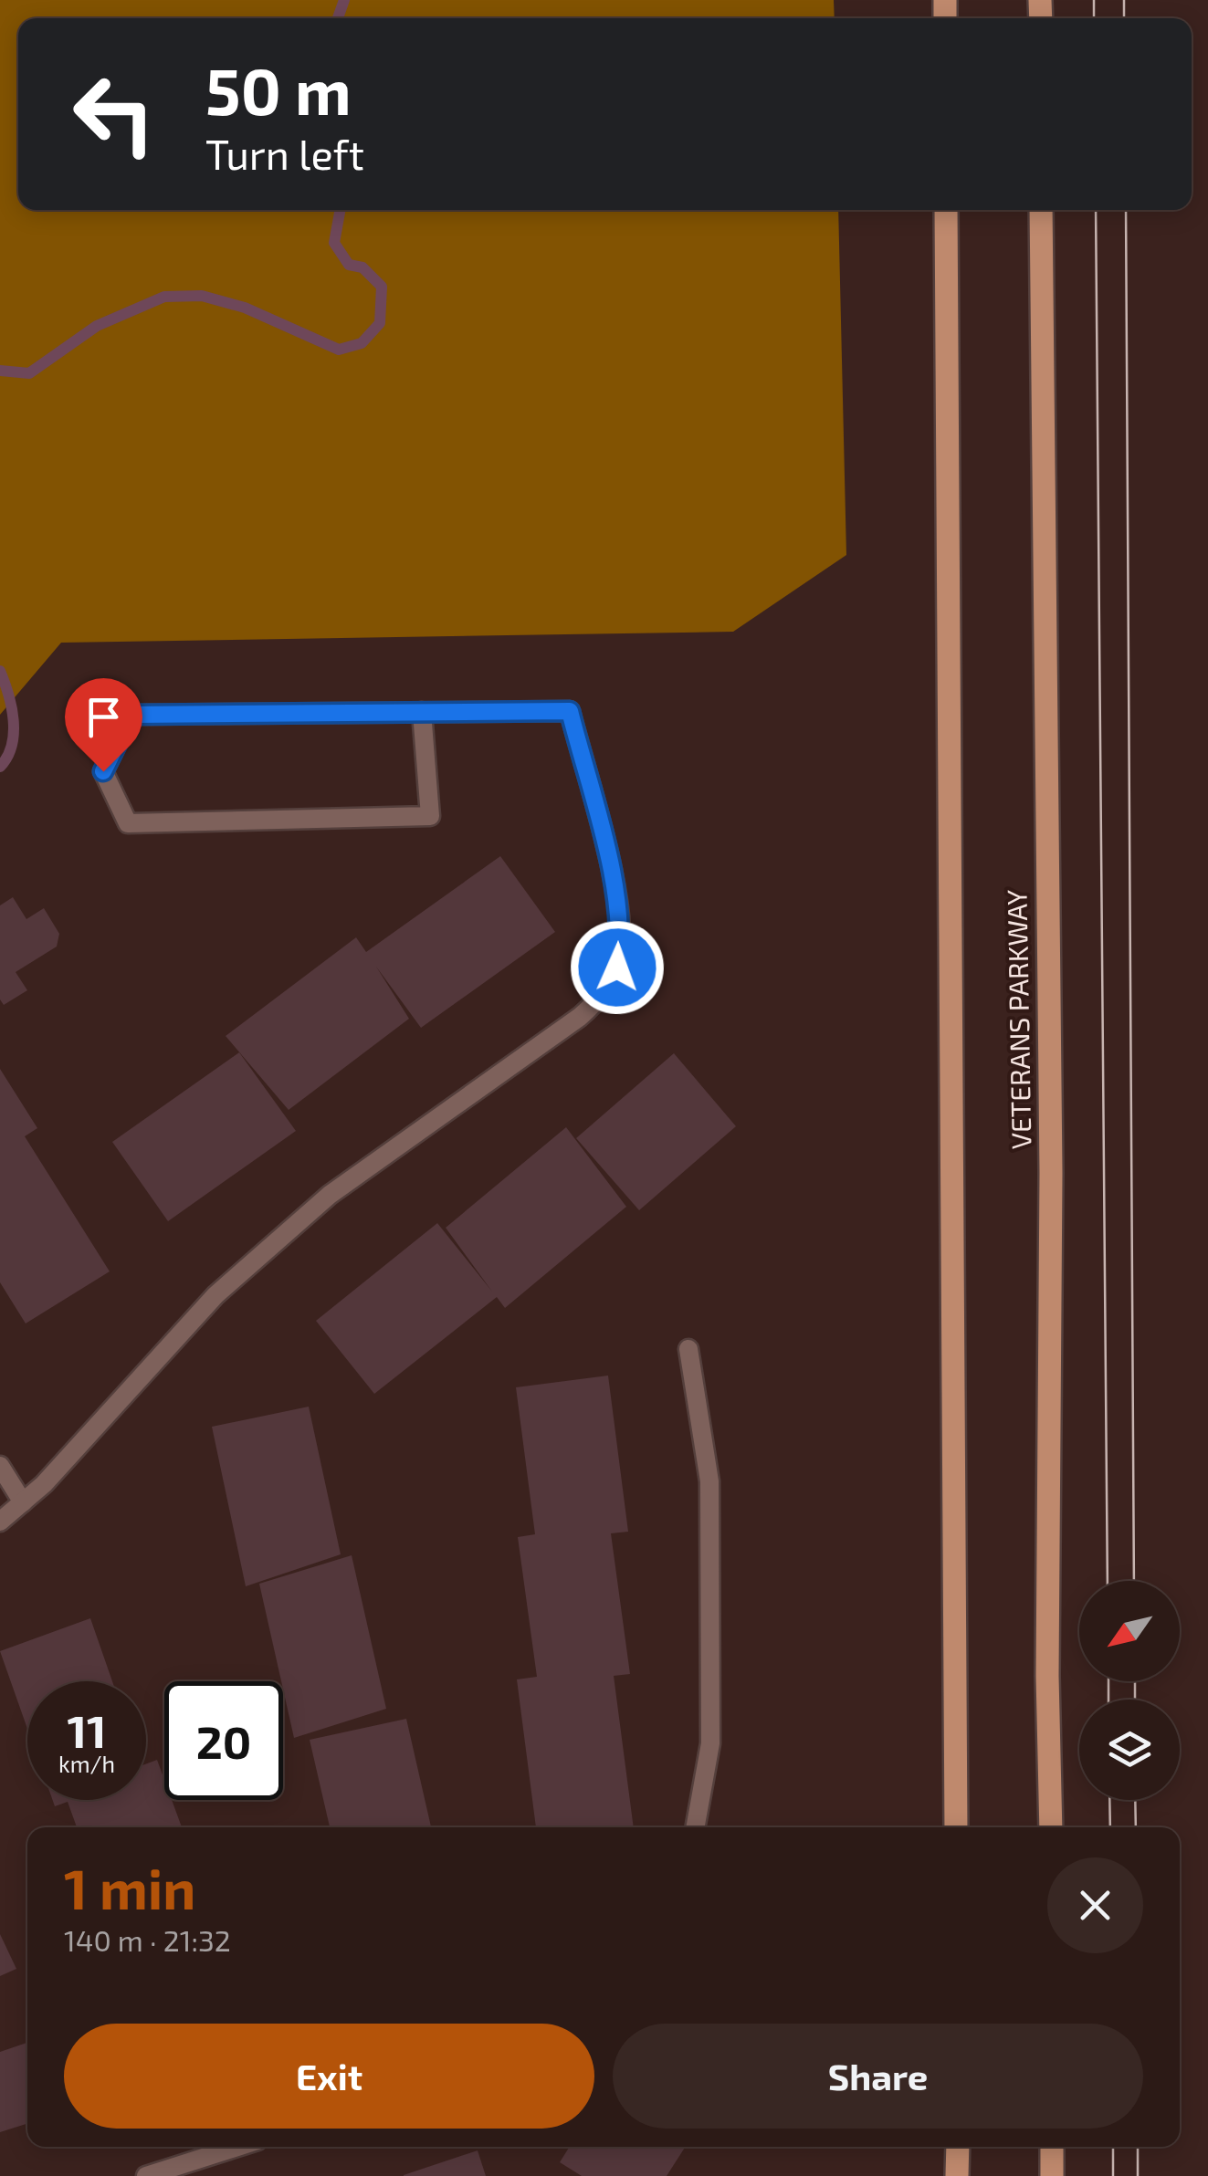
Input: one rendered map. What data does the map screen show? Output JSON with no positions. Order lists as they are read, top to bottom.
{
  "streets": {
    "main road": ["VETERANS PARKWAY"]
  },
  "north": "bottom left",
  "page": {
    "turn": ["50 m", "Turn left"],
    "speed": "11 km/h",
    "limit": "20",
    "heading": ["1 min", "140 m · 21:32"],
    "buttons": ["Exit", "Share"]
  }
}
